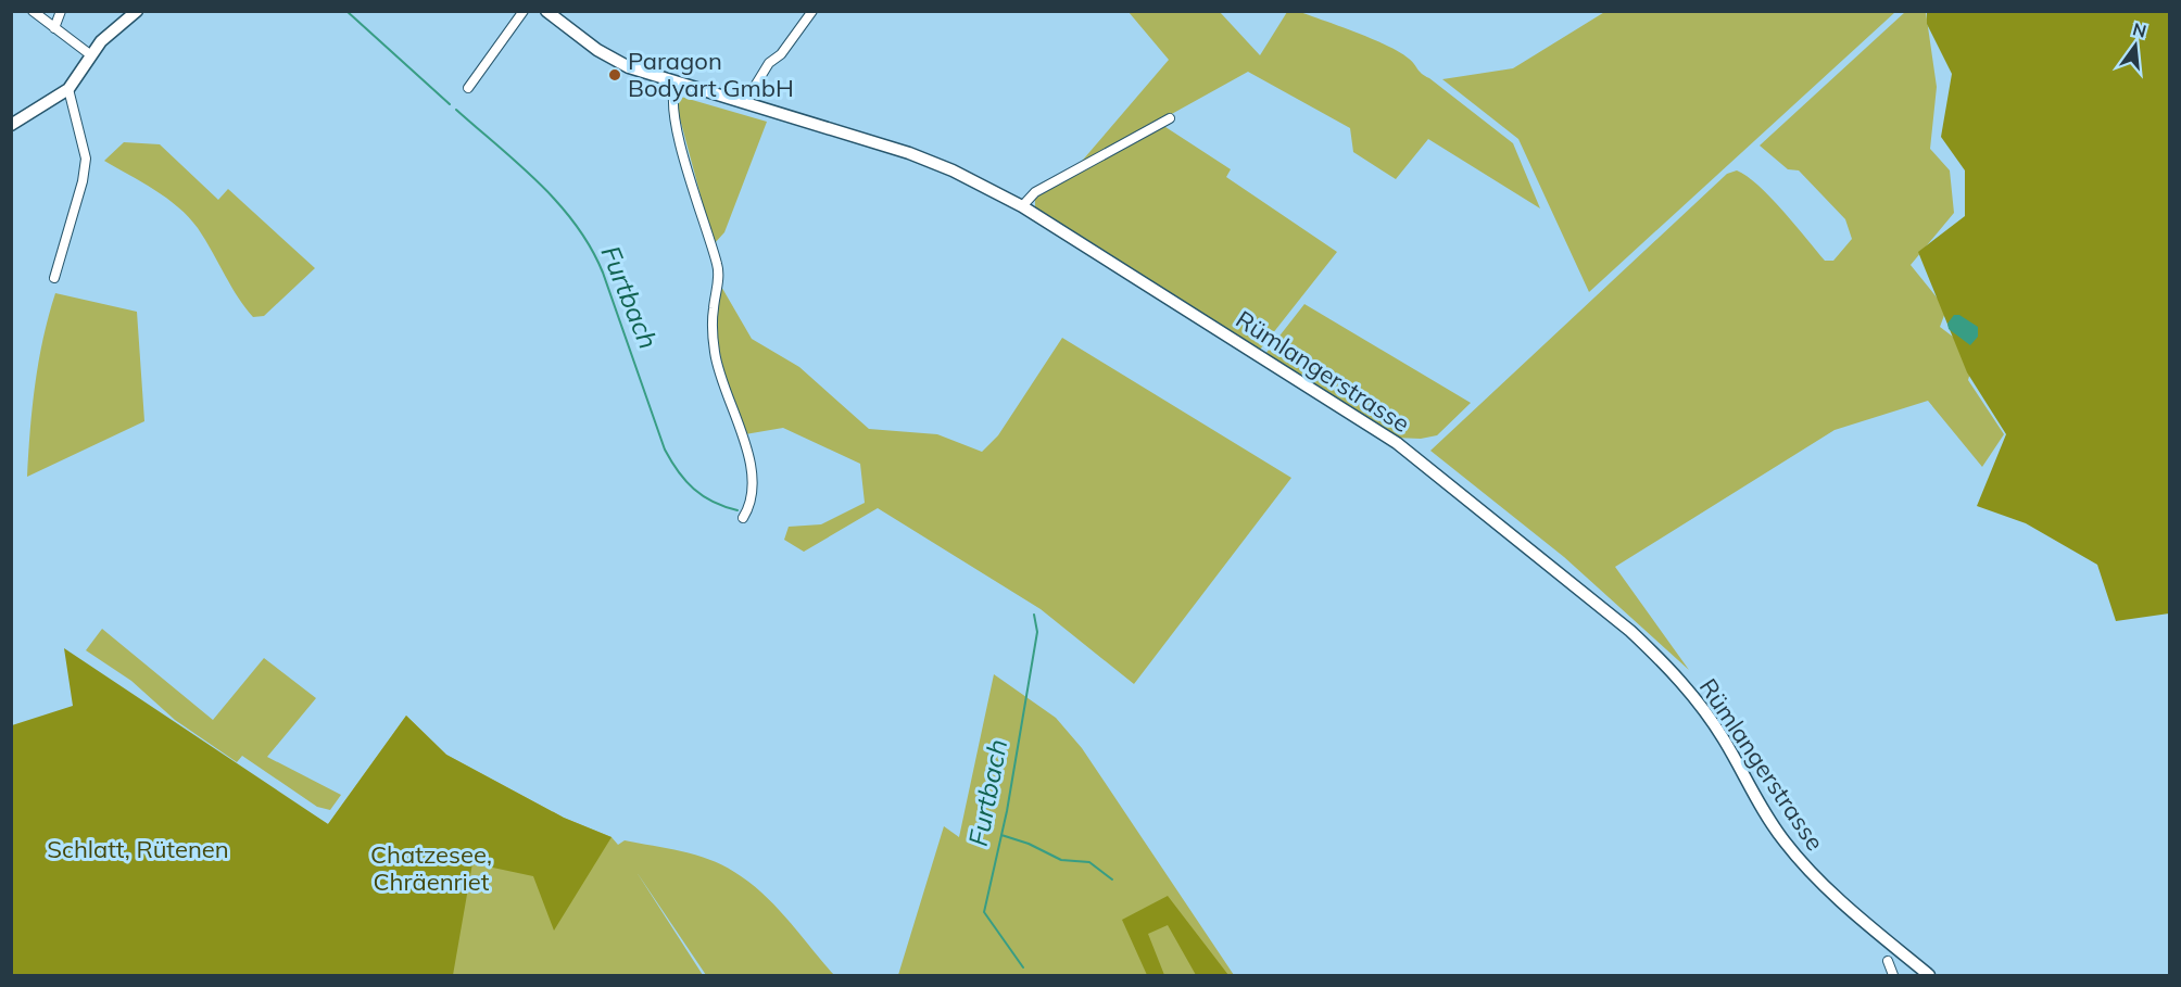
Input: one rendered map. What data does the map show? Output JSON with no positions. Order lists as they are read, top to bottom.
{
  "streets": {
    "street": ["Rümlangerstrasse"]
  },
  "water": ["Furtbach"],
  "parks": ["Schlatt, Rütenen", "Chatzesee, Chräenriet"],
  "places": ["Paragon Bodyart GmbH"],
  "north": "top"
}
